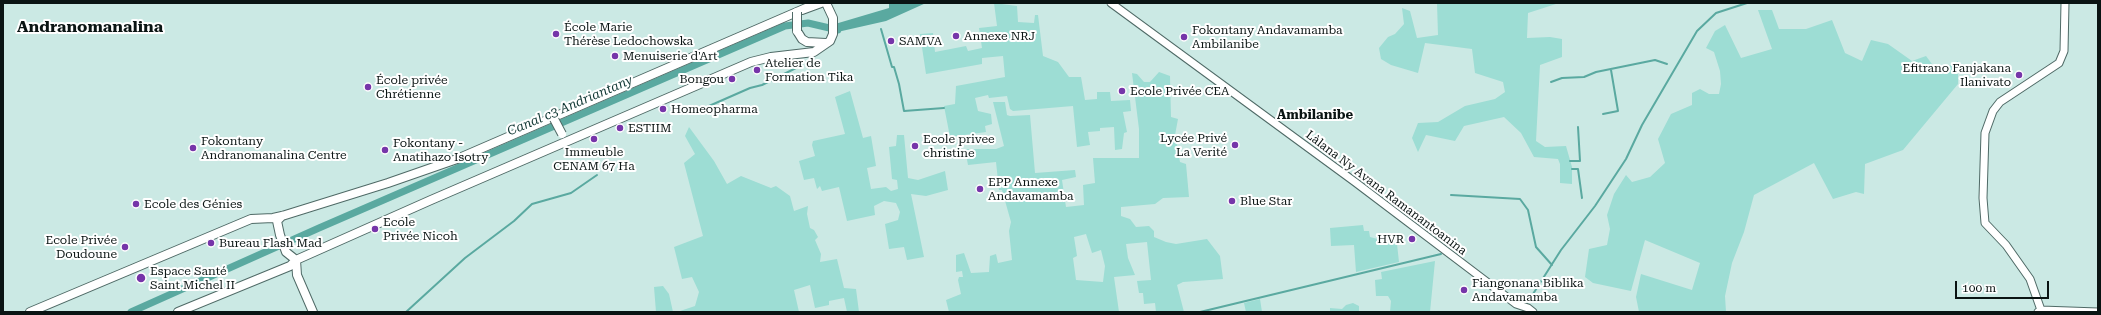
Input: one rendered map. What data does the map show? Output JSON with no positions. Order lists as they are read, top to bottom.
{
  "streets": {
    "street": ["Làlana Ny Avana Ramanantoanina"]
  },
  "districts": ["Andranomanalina", "Ambilanibe"],
  "water": ["Canal c3 Andriantany"],
  "places": [
    "École Marie Thérèse Ledochowska",
    "Annexe NRJ",
    "Fokontany Andavamamba Ambilanibe",
    "SAMVA",
    "Menuiserie d'Art",
    "Atelier de Formation Tika",
    "Efitrano Fanjakana Ilanivato",
    "Bongou",
    "École privée Chrétienne",
    "Ecole Privée CEA",
    "Homeopharma",
    "ESTIIM",
    "Immeuble CENAM 67 Ha",
    "Lycée Privé La Verité",
    "Ecole privee christine",
    "Fokontany Andranomanalina Centre",
    "Fokontany - Anatihazo Isotry",
    "EPP Annexe Andavamamba",
    "Blue Star",
    "Ecole des Génies",
    "Ecole Privée Nicoh",
    "HVR",
    "Bureau Flash Mad",
    "Ecole Privée Doudoune",
    "Espace Santé Saint Michel II",
    "Fiangonana Biblika Andavamamba"
  ],
  "scale_bar": "100 m"
}
